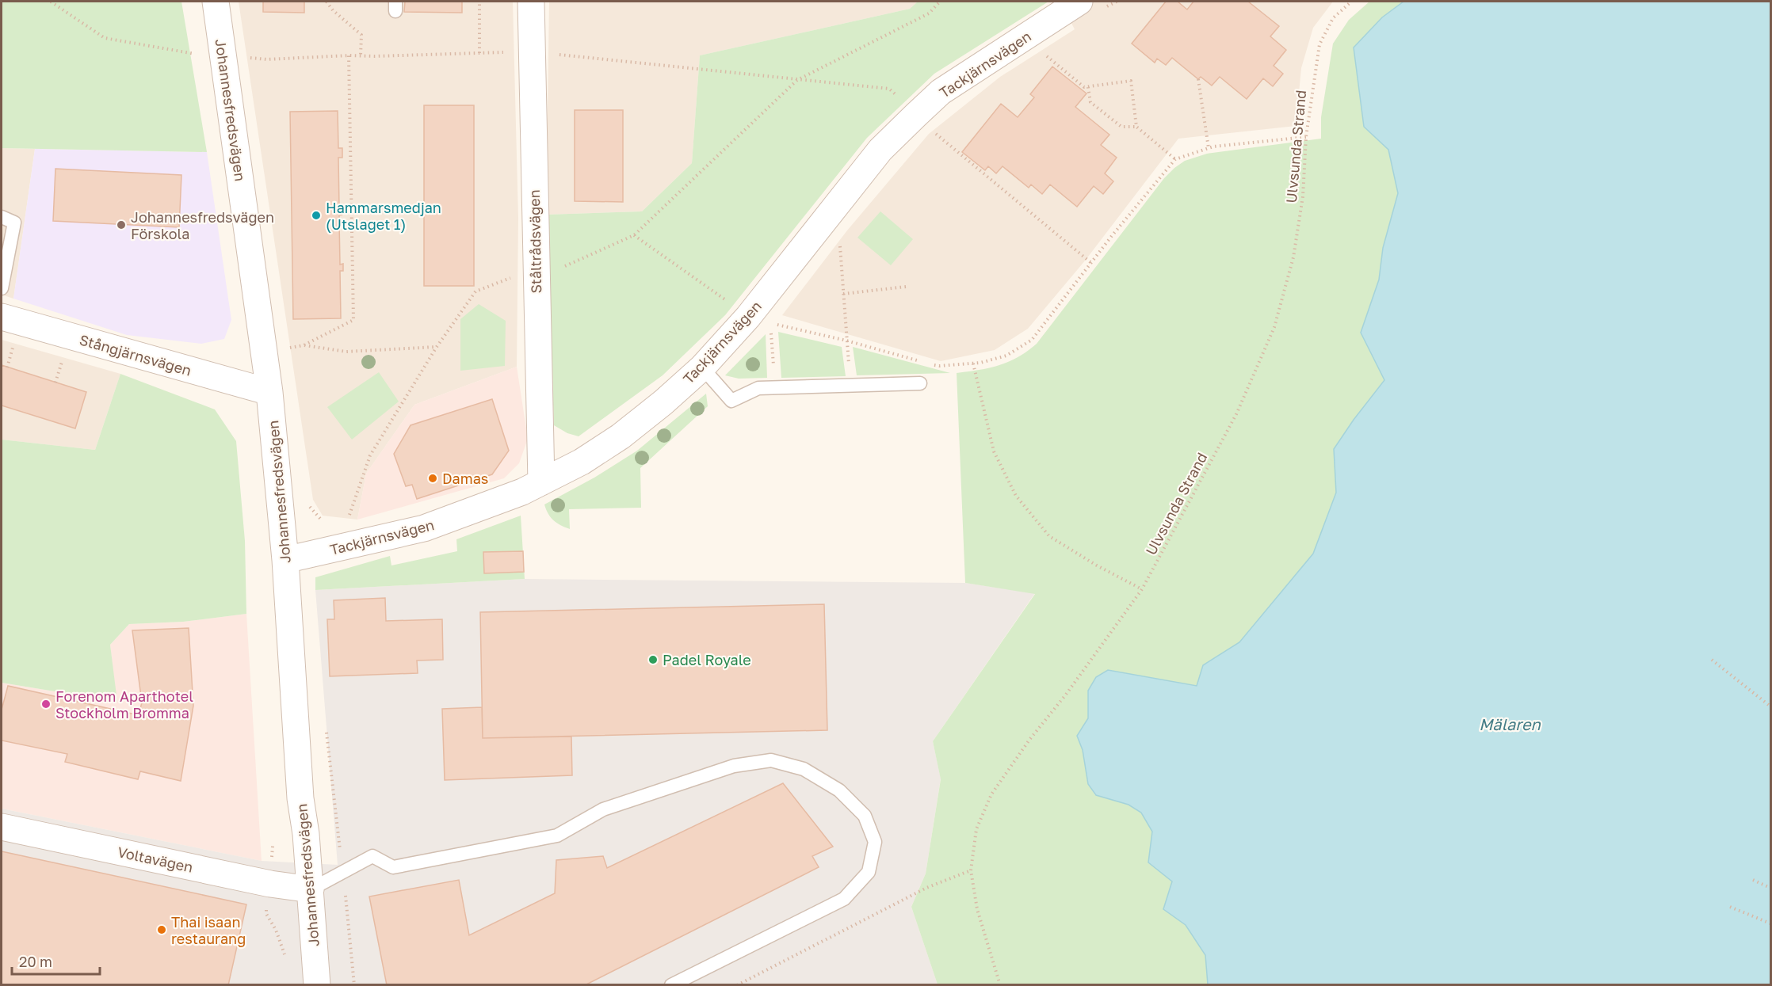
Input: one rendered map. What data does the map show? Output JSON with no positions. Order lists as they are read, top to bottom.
{
  "streets": {
    "street": [
      "Tackjärnsvägen",
      "Johannesfredsvägen",
      "Ståltrådsvägen",
      "Stångjärnsvägen",
      "Voltavägen"
    ],
    "path": ["Ulvsunda Strand"]
  },
  "crossings": [
    ["Tackjärnsvägen", "Johannesfredsvägen"],
    ["Tackjärnsvägen", "Ståltrådsvägen"],
    ["Johannesfredsvägen", "Stångjärnsvägen"],
    ["Johannesfredsvägen", "Voltavägen"]
  ],
  "water": ["Mälaren"],
  "places": [
    "Hammarsmedjan (Utslaget 1)",
    "Johannesfredsvägen Förskola",
    "Damas",
    "Padel Royale",
    "Forenom Aparthotel Stockholm Bromma",
    "Thai isaan restaurang"
  ],
  "scale_bar": "20 m"
}
